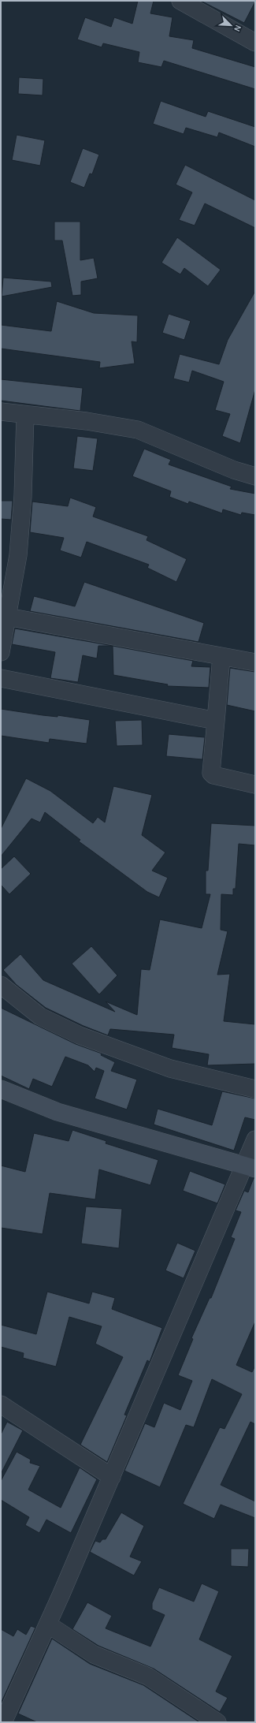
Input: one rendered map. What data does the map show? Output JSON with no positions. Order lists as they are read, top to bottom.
{
  "north": "bottom right"
}
